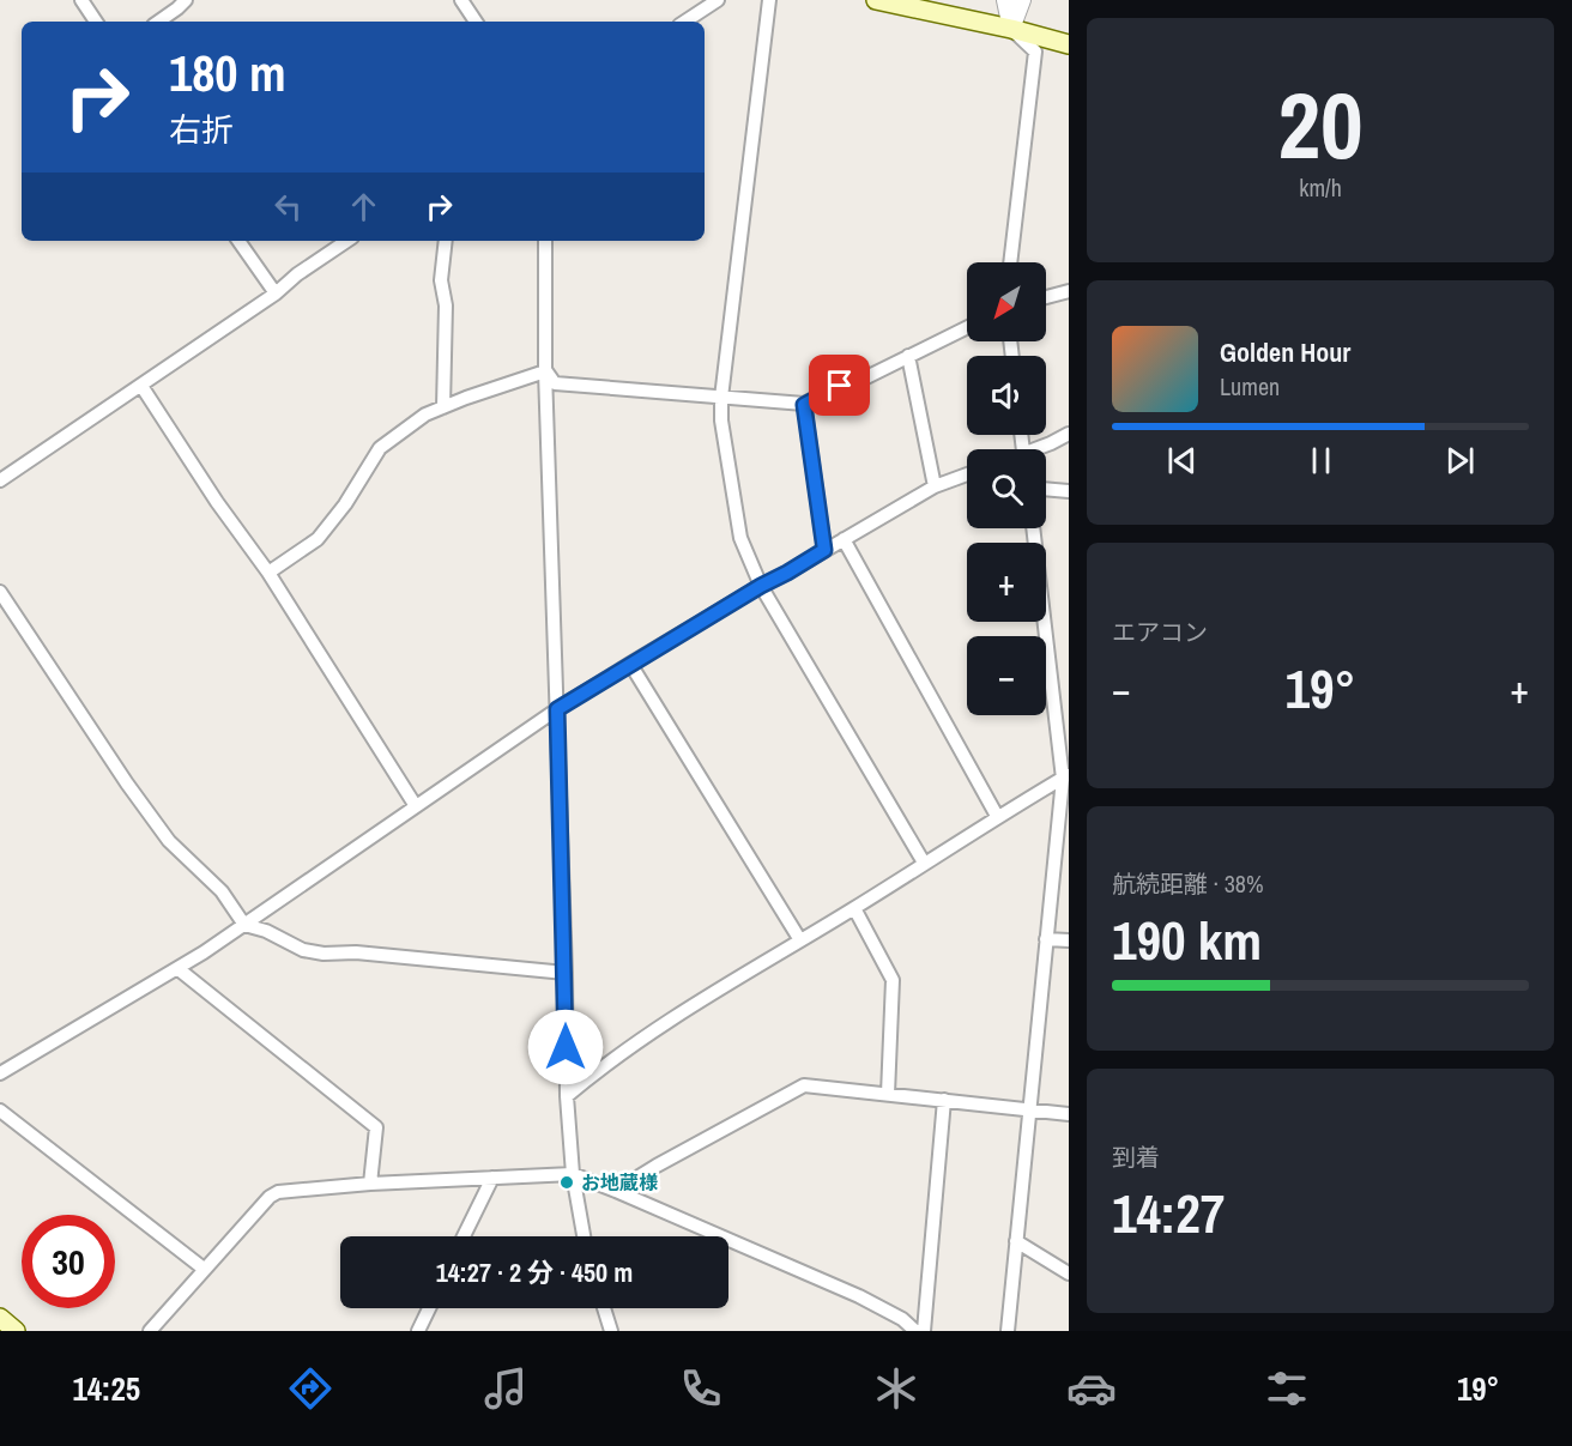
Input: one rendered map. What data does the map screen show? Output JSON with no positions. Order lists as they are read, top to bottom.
{
  "places": ["お地蔵様"],
  "north": "bottom left",
  "page": {
    "tile": [
      ["20", "km/h"],
      "エアコン",
      ["航続距離 · 38%", "190 km"],
      ["到着", "14:27"]
    ],
    "turn": ["180 m", "右折"],
    "map_buttons": ["+", "−"],
    "song": ["Golden Hour", "Lumen"],
    "heat": ["−", "19°", "+"],
    "limit": "30",
    "trip": "14:27 · 2 分 · 450 m",
    "tabs": ["14:25", "19°"]
  }
}
